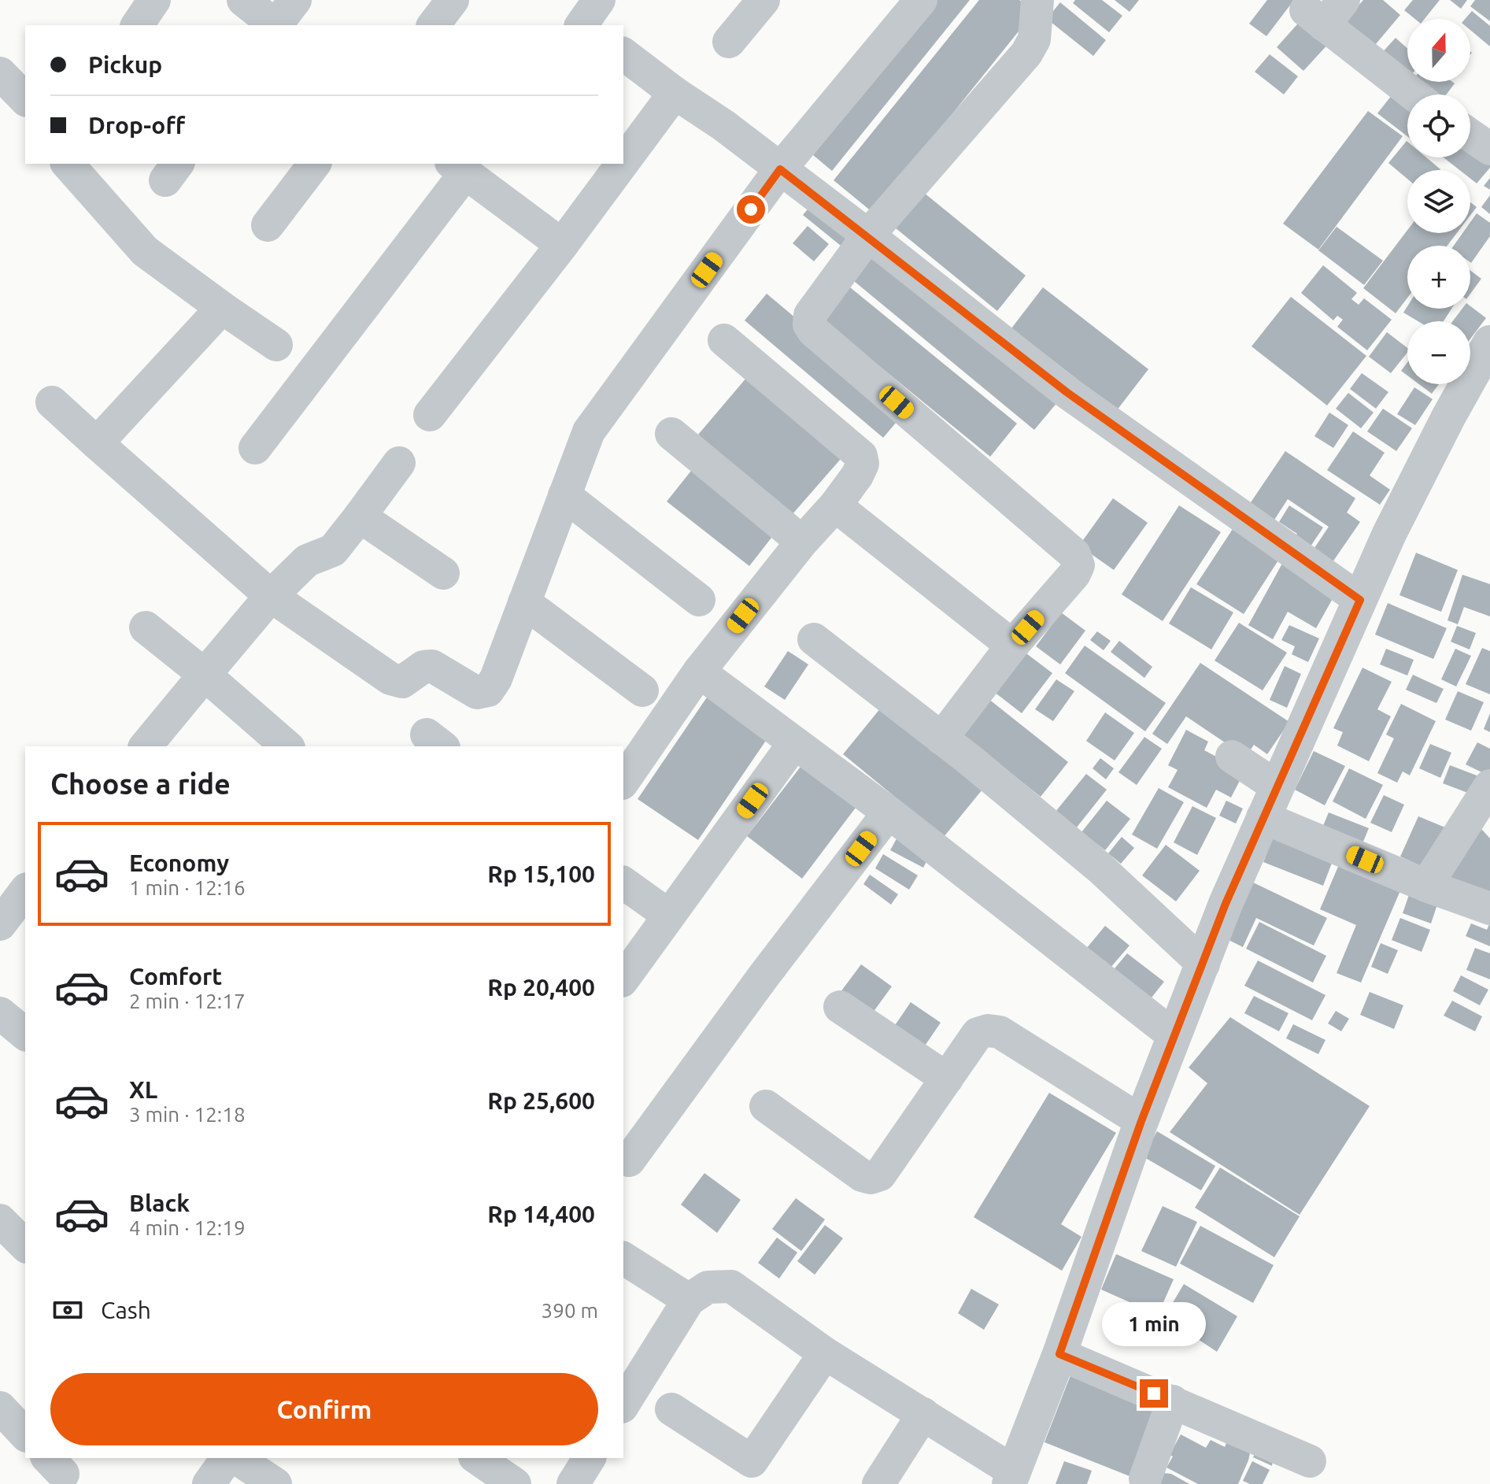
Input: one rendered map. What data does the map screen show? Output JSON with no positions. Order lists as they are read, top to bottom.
{
  "north": "top",
  "page": {
    "map_buttons": ["+", "−"],
    "banner": ["Pickup", "Drop-off"],
    "heading": "Choose a ride",
    "list": [
      {
        "name": "Economy",
        "note": "1 min · 12:16",
        "value": "Rp 15,100"
      },
      {
        "name": "Comfort",
        "note": "2 min · 12:17",
        "value": "Rp 20,400"
      },
      {
        "name": "XL",
        "note": "3 min · 12:18",
        "value": "Rp 25,600"
      },
      {
        "name": "Black",
        "note": "4 min · 12:19",
        "value": "Rp 14,400"
      }
    ],
    "pay": ["Cash", "390 m"],
    "bubble": "1 min",
    "buttons": "Confirm"
  }
}
